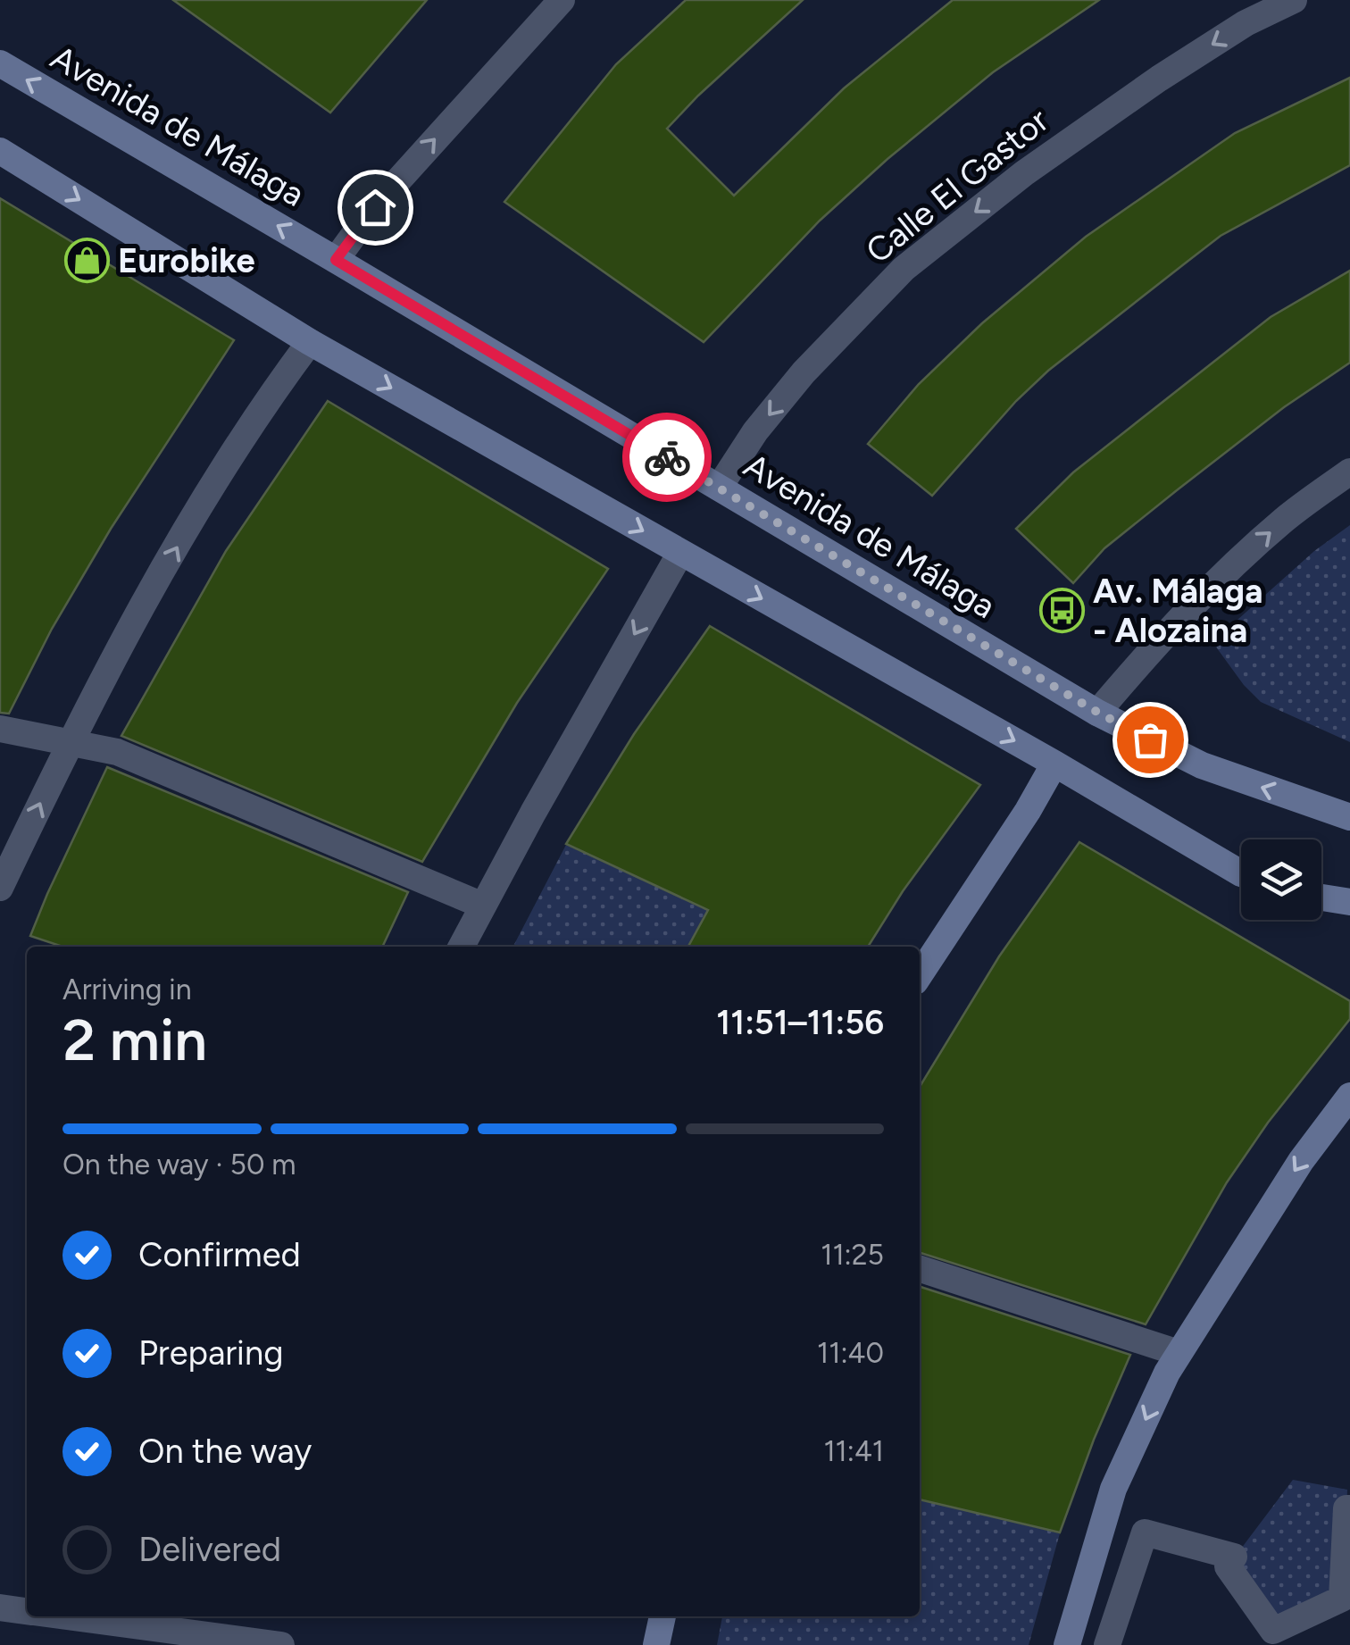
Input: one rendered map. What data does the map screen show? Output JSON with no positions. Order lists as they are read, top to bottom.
{
  "streets": {
    "main road": ["Avenida de Málaga"],
    "street": ["Calle El Gastor"]
  },
  "crossings": [
    ["Avenida de Málaga", "Calle El Gastor"]
  ],
  "one_way": ["Calle El Gastor"],
  "places": {
    "shop": ["Eurobike"],
    "bus stop": ["Av. Málaga - Alozaina"]
  },
  "page": {
    "heading": ["2 min", "Arriving in", "11:51–11:56"],
    "bar": "On the way · 50 m",
    "list": [
      ["Confirmed", "11:25"],
      ["Preparing", "11:40"],
      ["On the way", "11:41"],
      "Delivered"
    ]
  }
}
